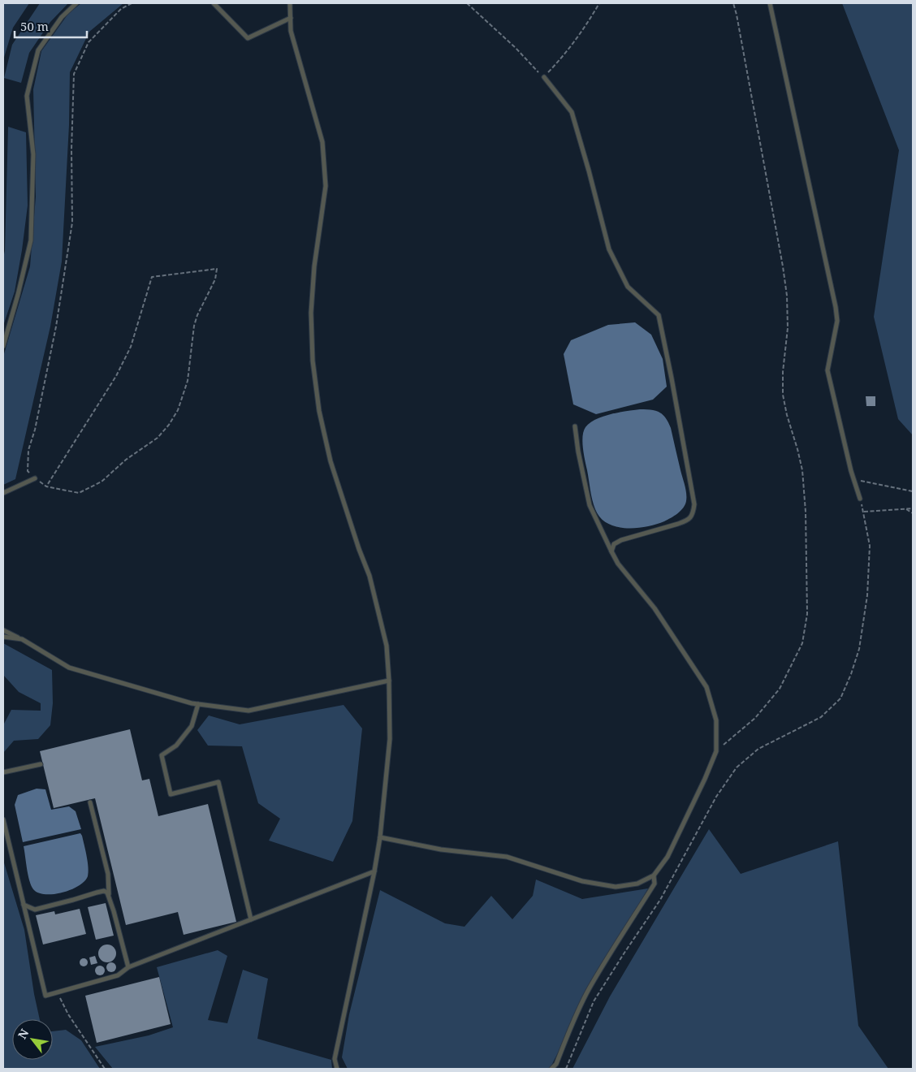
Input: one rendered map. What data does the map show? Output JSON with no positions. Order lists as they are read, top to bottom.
{
  "scale_bar": "50 m",
  "north": "top left"
}
